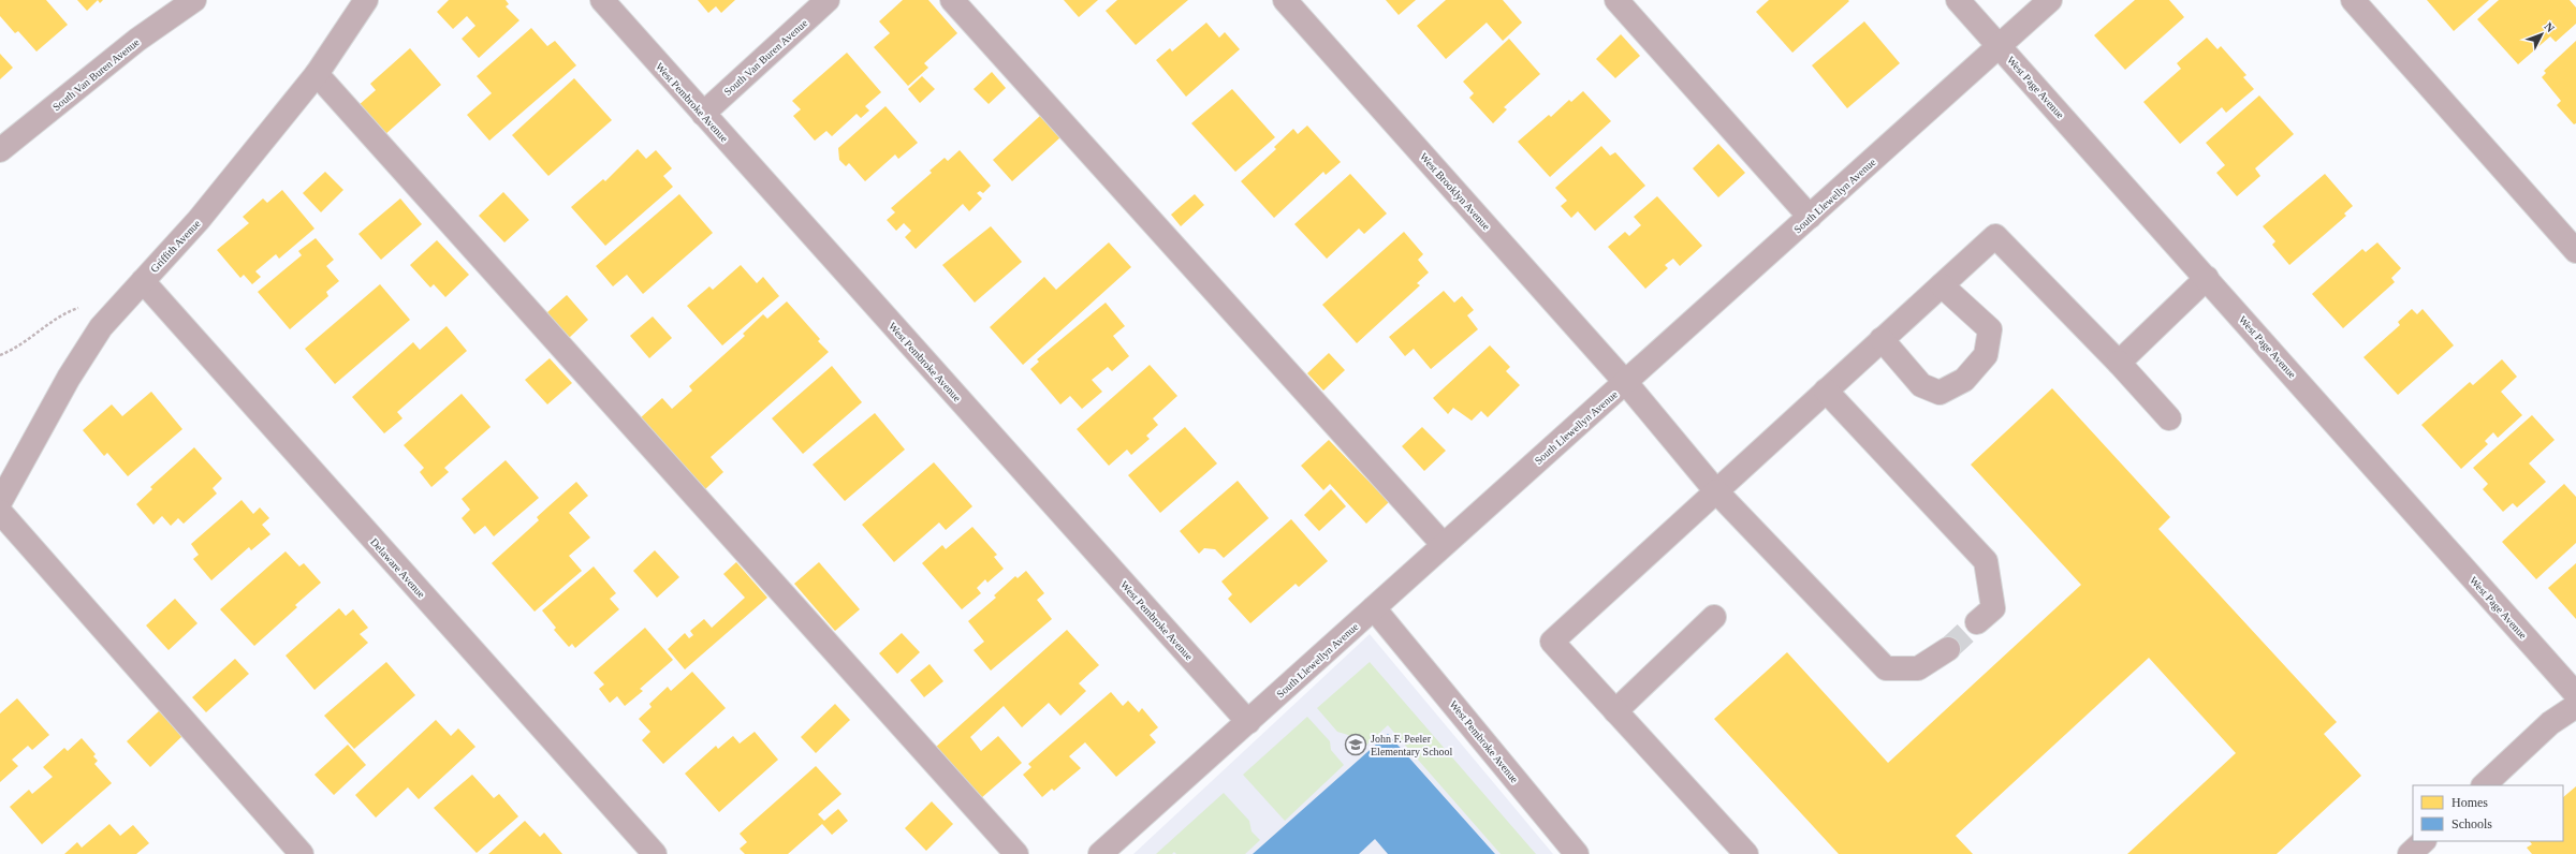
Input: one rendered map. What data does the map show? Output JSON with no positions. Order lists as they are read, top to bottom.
{
  "streets": {
    "street": [
      "South Van Buren Avenue",
      "West Page Avenue",
      "West Pembroke Avenue",
      "West Brooklyn Avenue",
      "South Llewellyn Avenue",
      "Griffith Avenue",
      "Delaware Avenue"
    ]
  },
  "crossings": [
    ["South Van Buren Avenue", "West Pembroke Avenue"],
    ["West Page Avenue", "South Llewellyn Avenue"],
    ["West Pembroke Avenue", "South Llewellyn Avenue"],
    ["West Brooklyn Avenue", "South Llewellyn Avenue"],
    ["Griffith Avenue", "Delaware Avenue"]
  ],
  "places": {
    "school or university": ["John F. Peeler Elementary School"]
  },
  "legend": ["Homes", "Schools"],
  "north": "top right"
}
